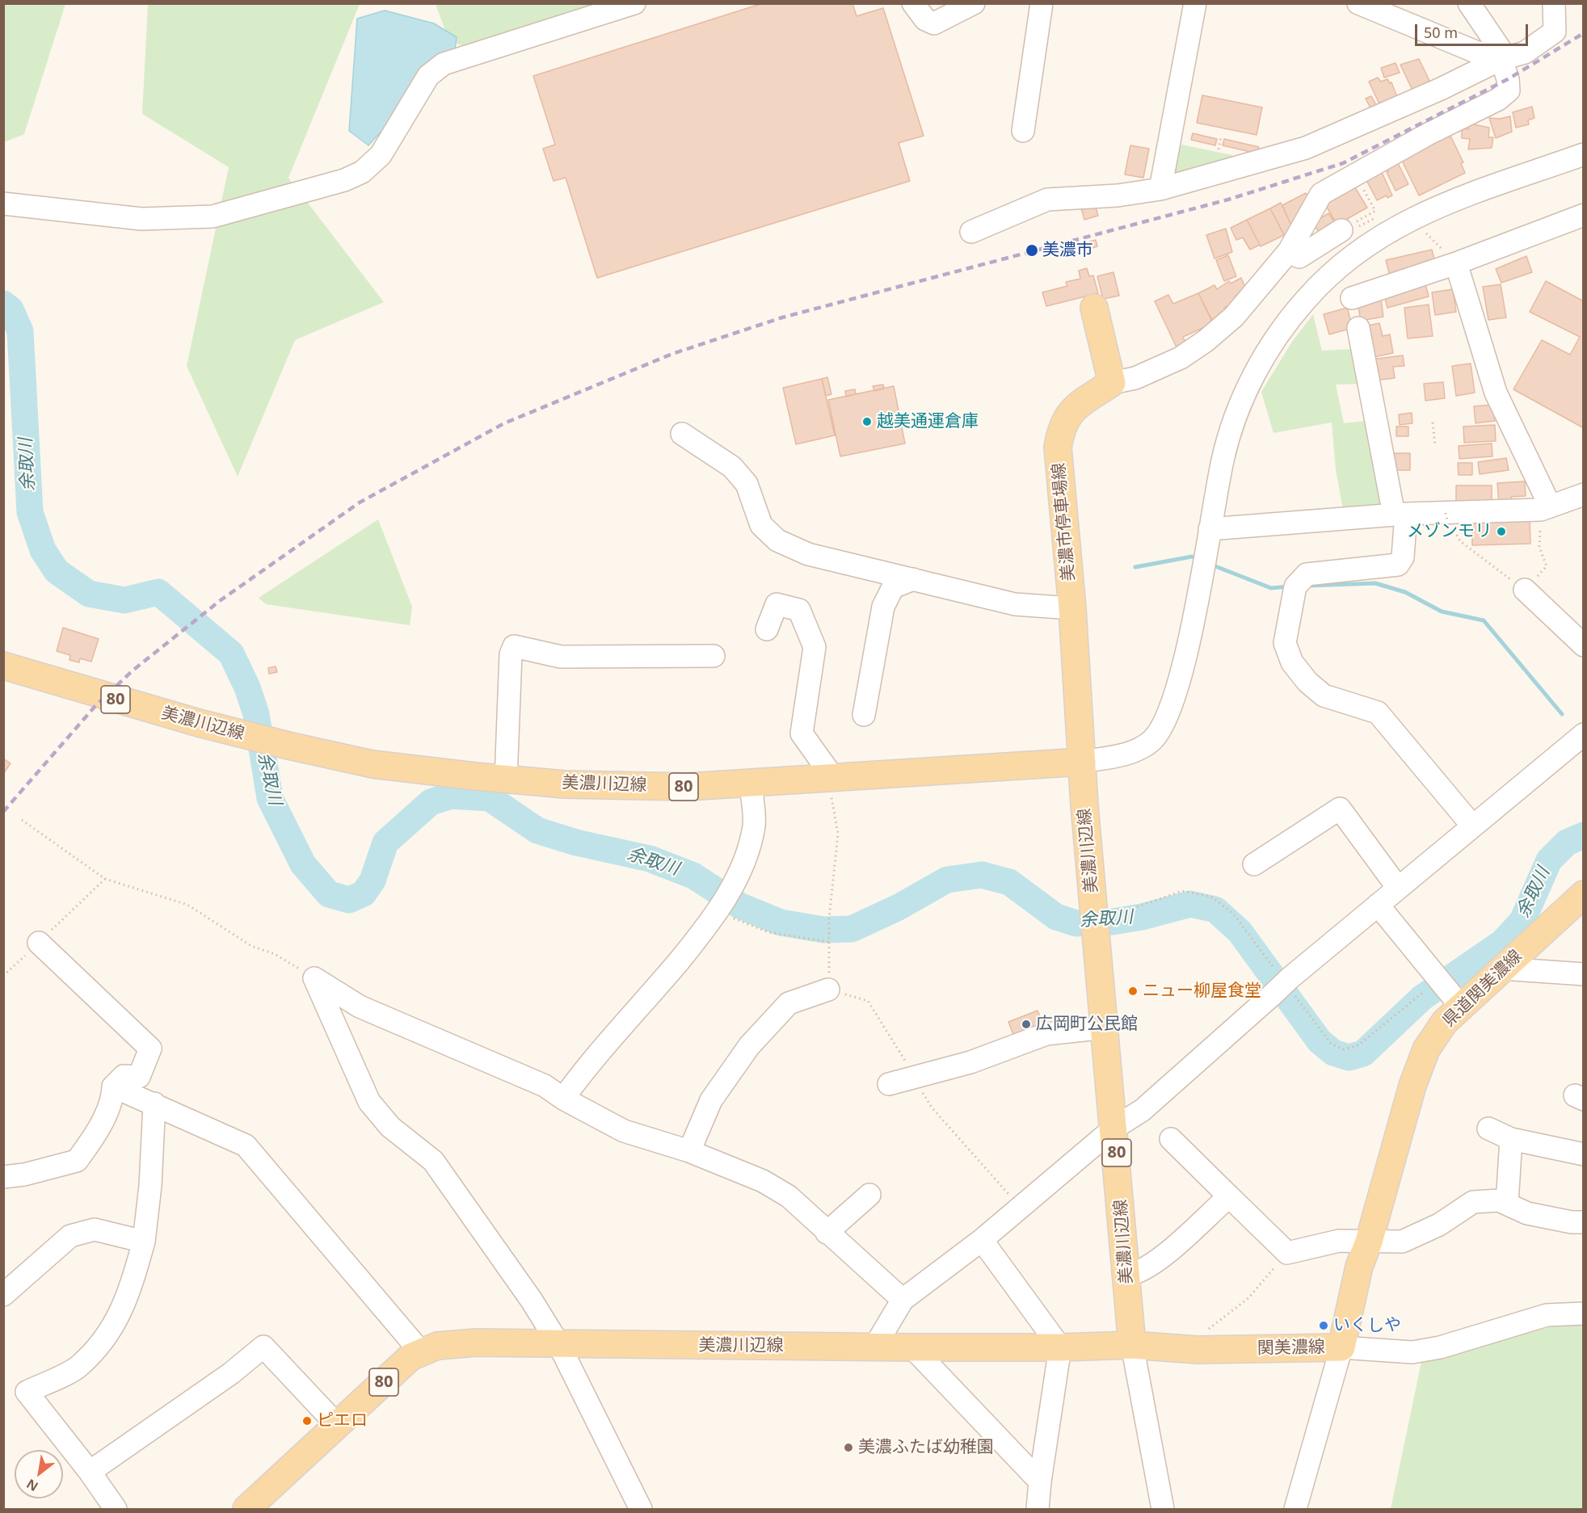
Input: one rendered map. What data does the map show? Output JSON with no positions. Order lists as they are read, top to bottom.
{
  "streets": {
    "main road": [
      "美濃市停車場線",
      "80",
      "美濃川辺線",
      "県道関美濃線",
      "関美濃線"
    ]
  },
  "crossings": [
    ["美濃市停車場線", "美濃川辺線"],
    ["美濃川辺線", "関美濃線"],
    ["県道関美濃線", "関美濃線"]
  ],
  "water": ["余取川"],
  "places": [
    "美濃市",
    "越美通運倉庫",
    "メゾンモリ",
    "ニュー柳屋食堂",
    "広岡町公民館",
    "いくしや",
    "ピエロ",
    "美濃ふたば幼稚園"
  ],
  "scale_bar": "50 m",
  "north": "bottom left"
}
